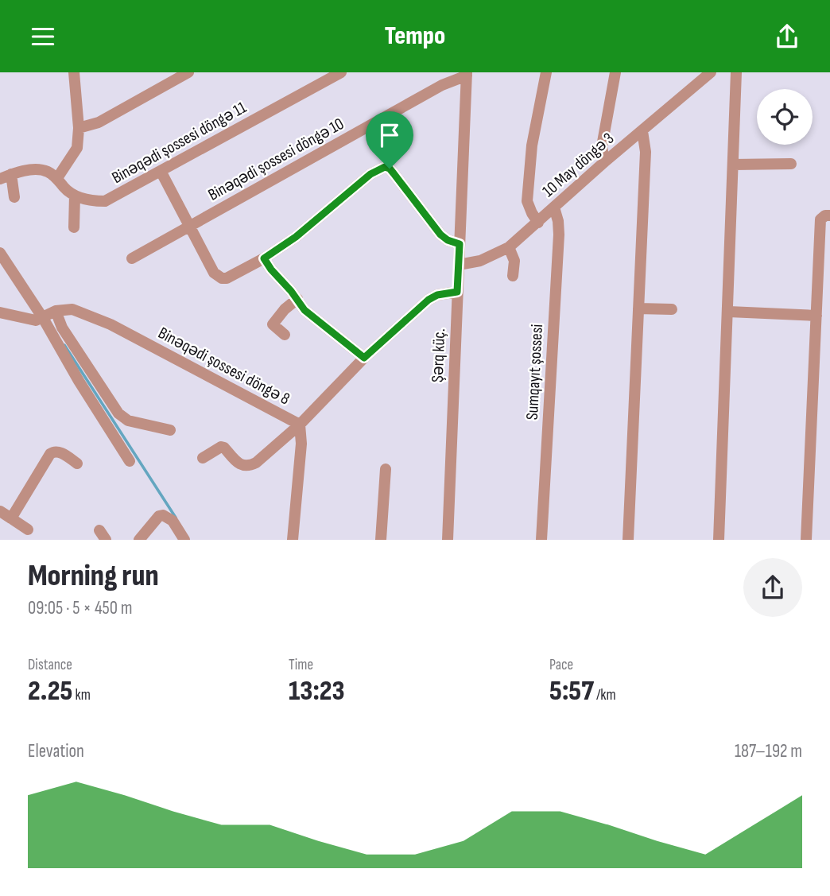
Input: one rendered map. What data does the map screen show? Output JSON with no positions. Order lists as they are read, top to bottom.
{
  "streets": {
    "street": [
      "Binəqədi şossesi döngə 11",
      "Binəqədi şossesi döngə 10",
      "10 May döngə 3",
      "Şərq küç.",
      "Binəqədi şossesi döngə 8",
      "Sumqayıt şossesi"
    ]
  },
  "crossings": [
    ["Binəqədi şossesi döngə 10", "Şərq küç."],
    ["10 May döngə 3", "Şərq küç."],
    ["10 May döngə 3", "Sumqayıt şossesi"],
    ["Şərq küç.", "Binəqədi şossesi döngə 8"]
  ],
  "page": {
    "header": "Tempo",
    "heading": ["Morning run", "09:05 · 5 × 450 m"],
    "stats": [
      ["Distance", "2.25 km"],
      ["Time", "13:23"],
      ["Pace", "5:57 /km"]
    ],
    "chart": ["Elevation", "187–192 m"]
  }
}
